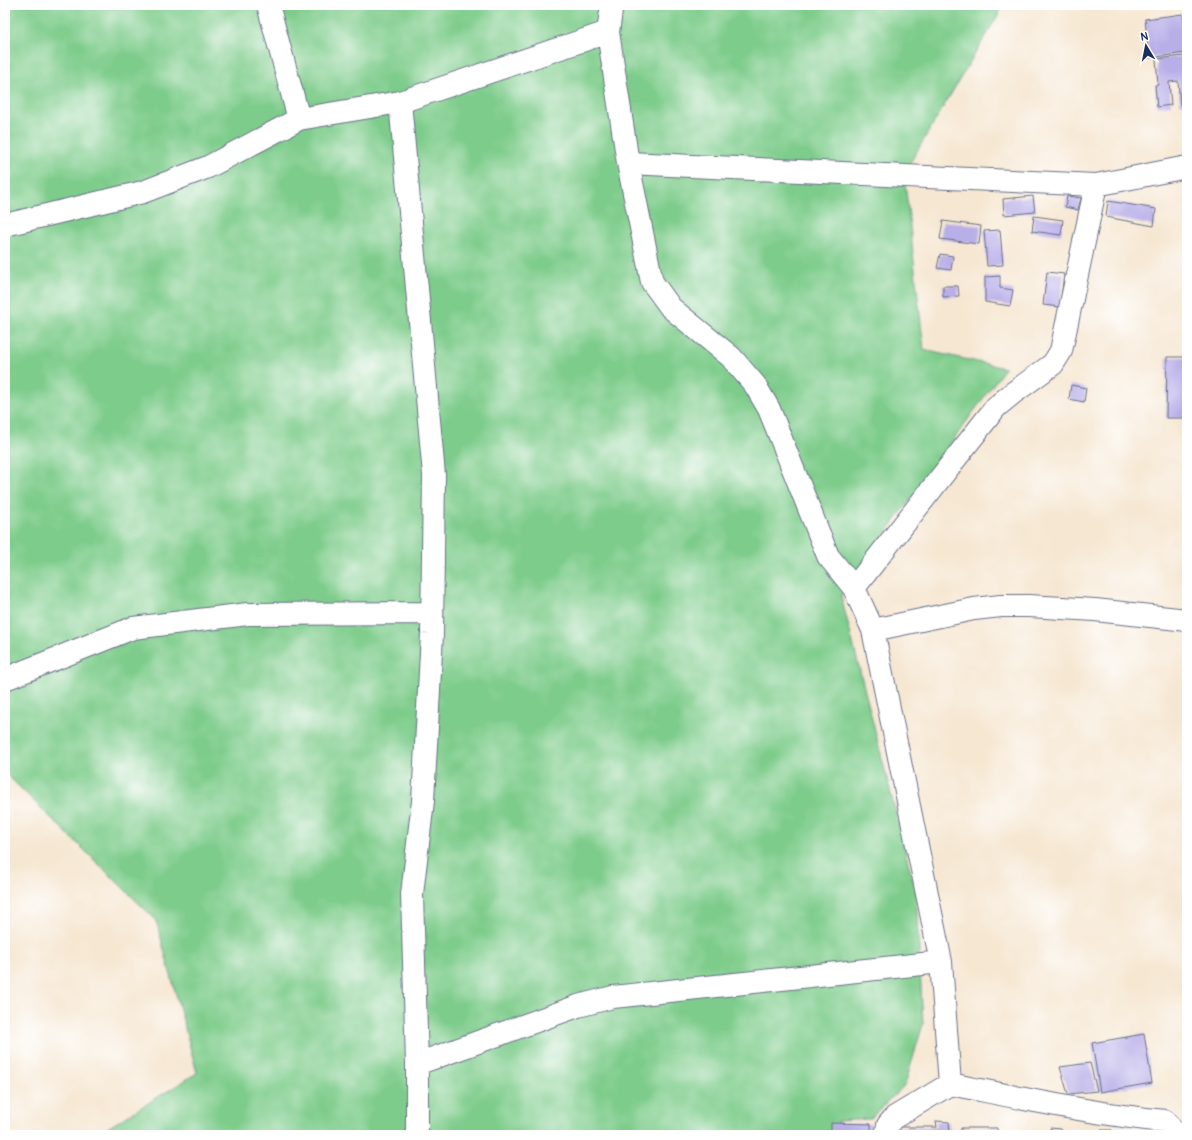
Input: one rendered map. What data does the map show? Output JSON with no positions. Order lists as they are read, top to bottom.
{
  "north": "top"
}
